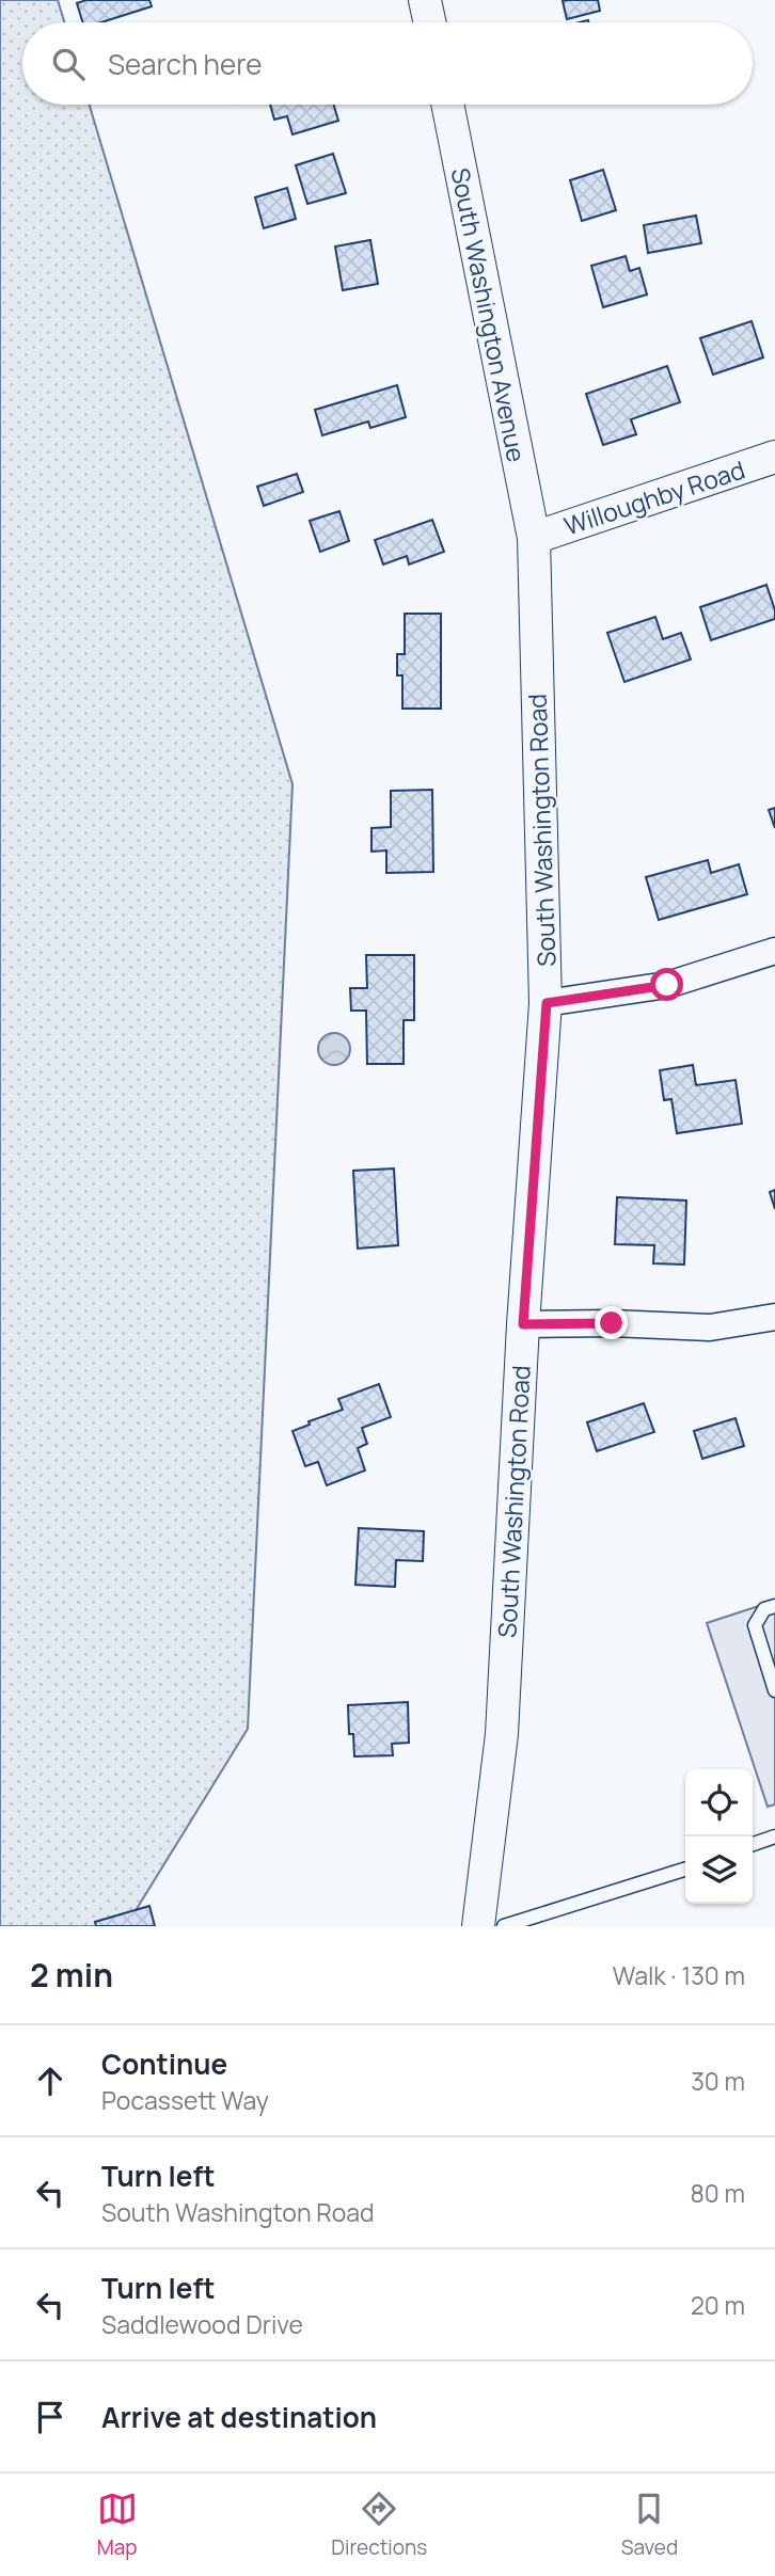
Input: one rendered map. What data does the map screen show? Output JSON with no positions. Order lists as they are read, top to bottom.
{
  "streets": {
    "street": ["South Washington Avenue", "Willoughby Road", "South Washington Road"]
  },
  "crossings": [
    ["South Washington Avenue", "Willoughby Road"],
    ["South Washington Avenue", "South Washington Road"],
    ["Willoughby Road", "South Washington Road"]
  ],
  "page": {
    "search": "Search here",
    "heading": ["2 min", "Walk · 130 m"],
    "list": [
      ["Continue", "Pocassett Way", "30 m"],
      ["Turn left", "South Washington Road", "80 m"],
      ["Turn left", "Saddlewood Drive", "20 m"],
      "Arrive at destination"
    ],
    "nav": ["Map", "Directions", "Saved"]
  }
}
